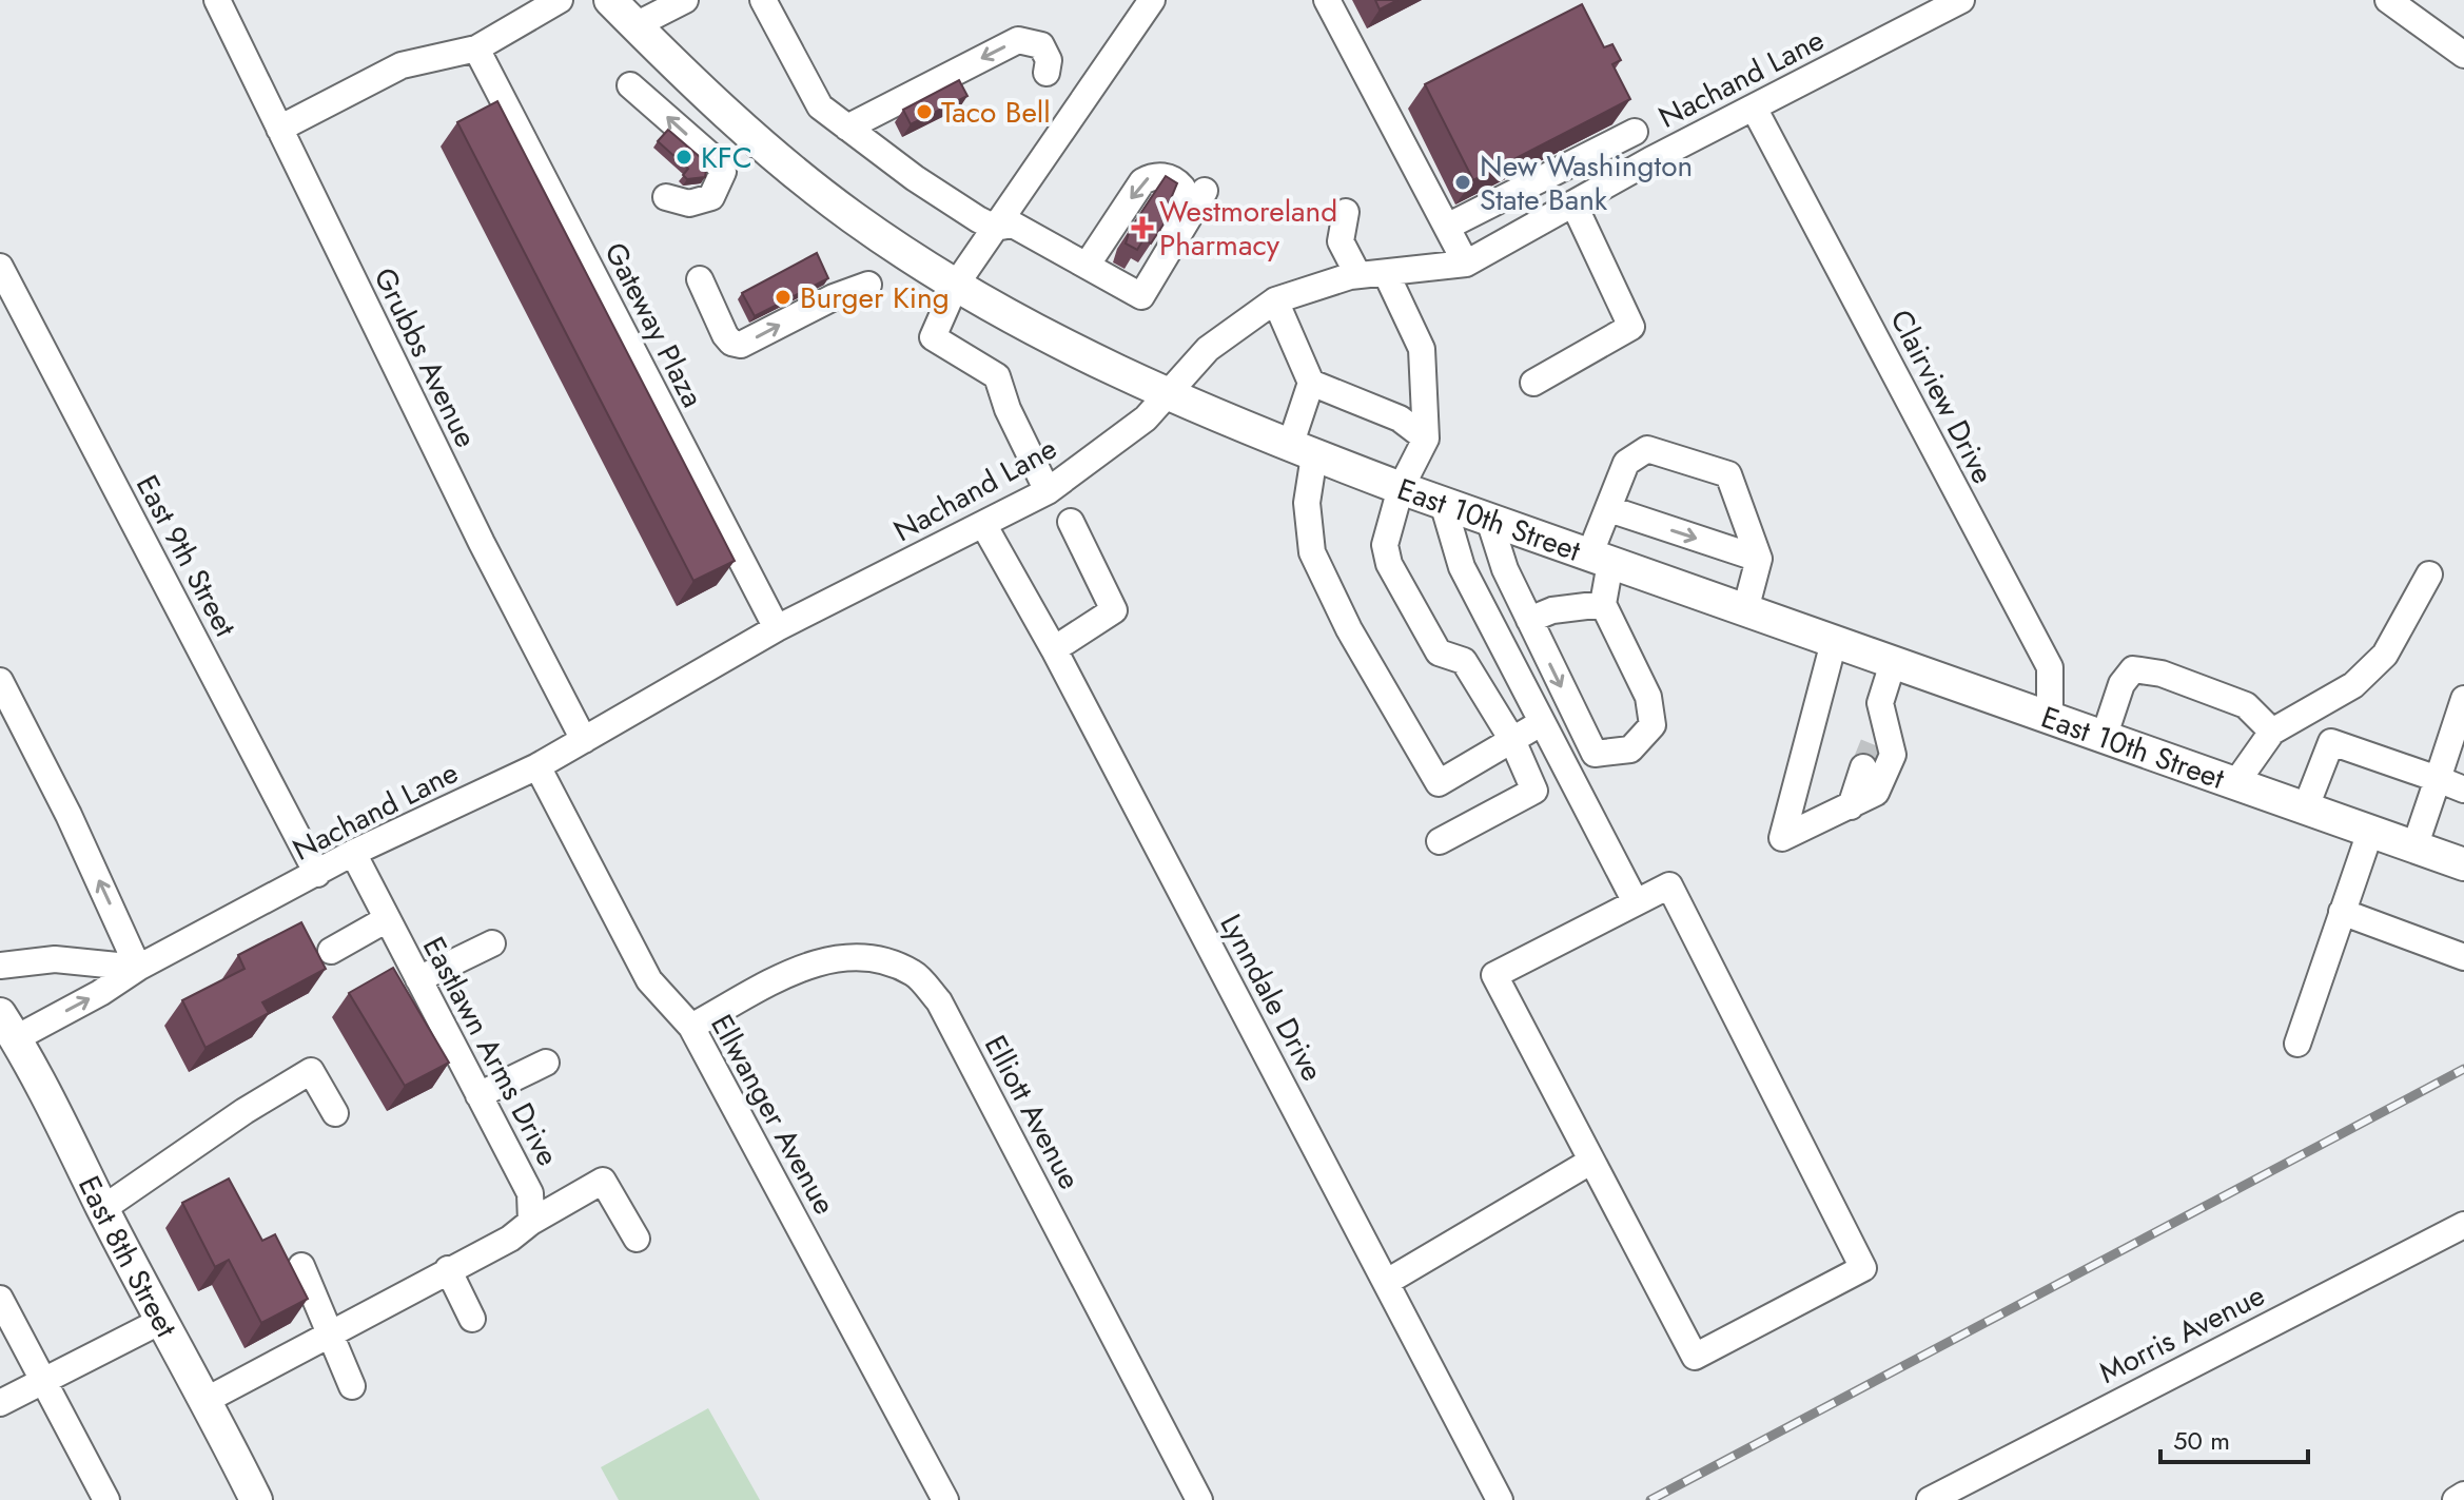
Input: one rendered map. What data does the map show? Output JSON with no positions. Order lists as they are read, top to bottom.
{
  "streets": {
    "main road": ["East 10th Street", "East 8th Street"],
    "street": [
      "Nachand Lane",
      "Gateway Plaza",
      "Grubbs Avenue",
      "Clairview Drive",
      "East 9th Street",
      "Lynndale Drive",
      "Eastlawn Arms Drive",
      "Elliott Avenue",
      "Ellwanger Avenue",
      "Morris Avenue"
    ]
  },
  "crossings": [
    ["Nachand Lane", "Gateway Plaza"],
    ["Nachand Lane", "Grubbs Avenue"],
    ["Nachand Lane", "Clairview Drive"],
    ["Nachand Lane", "East 10th Street"],
    ["Nachand Lane", "East 9th Street"],
    ["Nachand Lane", "Lynndale Drive"],
    ["Nachand Lane", "Eastlawn Arms Drive"],
    ["Nachand Lane", "Ellwanger Avenue"],
    ["Nachand Lane", "East 8th Street"],
    ["Clairview Drive", "East 10th Street"],
    ["Elliott Avenue", "Ellwanger Avenue"]
  ],
  "places": {
    "other": [
      "Taco Bell",
      "KFC",
      "New Washington State Bank",
      "Burger King"
    ],
    "health": ["Westmoreland Pharmacy"]
  },
  "scale_bar": "50 m"
}
